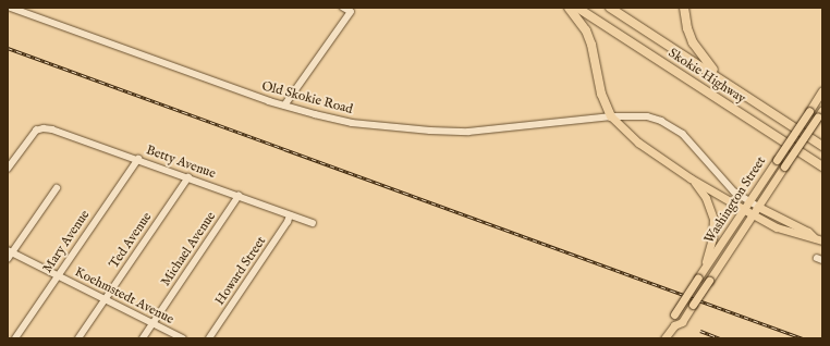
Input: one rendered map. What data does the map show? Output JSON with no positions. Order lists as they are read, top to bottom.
{
  "streets": {
    "highway": ["Skokie Highway"],
    "main road": ["Washington Street"],
    "street": [
      "Old Skokie Road",
      "Betty Avenue",
      "Ted Avenue",
      "Mary Avenue",
      "Michael Avenue",
      "Howard Street",
      "Koehmstedt Avenue"
    ]
  },
  "crossings": [
    ["Old Skokie Road", "Washington Street"],
    ["Betty Avenue", "Ted Avenue"],
    ["Betty Avenue", "Mary Avenue"],
    ["Betty Avenue", "Michael Avenue"],
    ["Betty Avenue", "Howard Street"],
    ["Ted Avenue", "Koehmstedt Avenue"],
    ["Mary Avenue", "Koehmstedt Avenue"],
    ["Michael Avenue", "Koehmstedt Avenue"]
  ]
}
